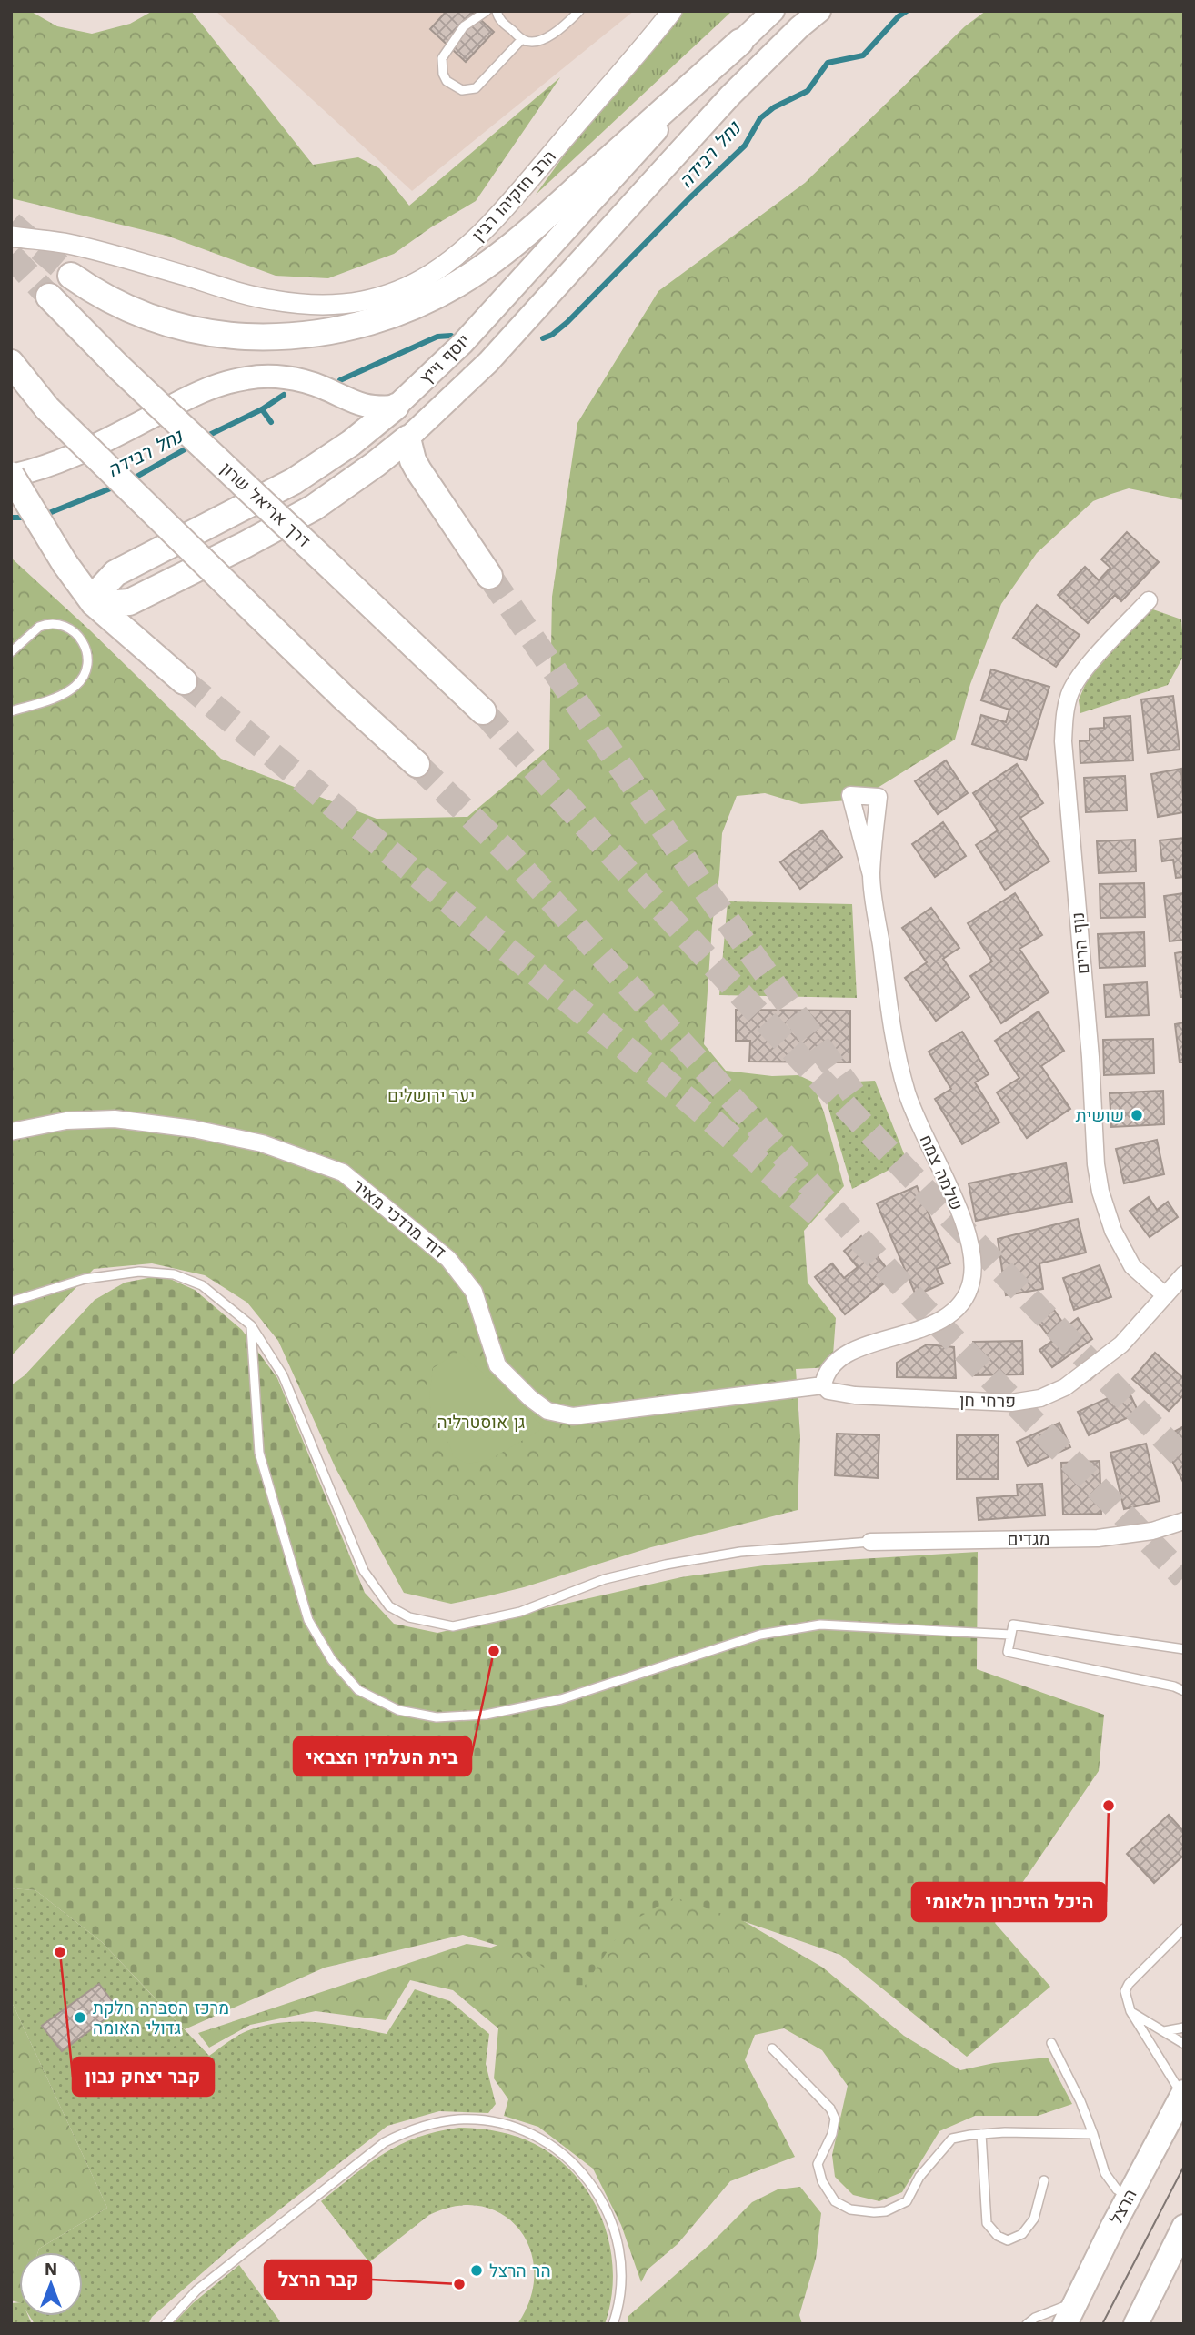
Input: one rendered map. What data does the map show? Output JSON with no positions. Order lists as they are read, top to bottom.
{
  "streets": {
    "highway": ["דרך אריאל שרון"],
    "main road": ["יוסף וייץ", "הרצל"],
    "street": [
      "הרב חזקיהו רבין",
      "נוף הרים",
      "שלמה צמח",
      "דוד מרדכי מאיר",
      "פרחי חן",
      "מגדים"
    ]
  },
  "crossings": [
    ["נוף הרים", "פרחי חן"],
    ["שלמה צמח", "דוד מרדכי מאיר"],
    ["שלמה צמח", "פרחי חן"],
    ["דוד מרדכי מאיר", "פרחי חן"]
  ],
  "water": ["נחל רבידה"],
  "parks": ["יער ירושלים", "גן אוסטרליה"],
  "places": [
    "שושית",
    "בית העלמין הצבאי",
    "היכל הזיכרון הלאומי",
    "קבר יצחק נבון",
    "מרכז הסברה חלקת גדולי האומה",
    "הר הרצל",
    "קבר הרצל"
  ],
  "north": "top"
}
